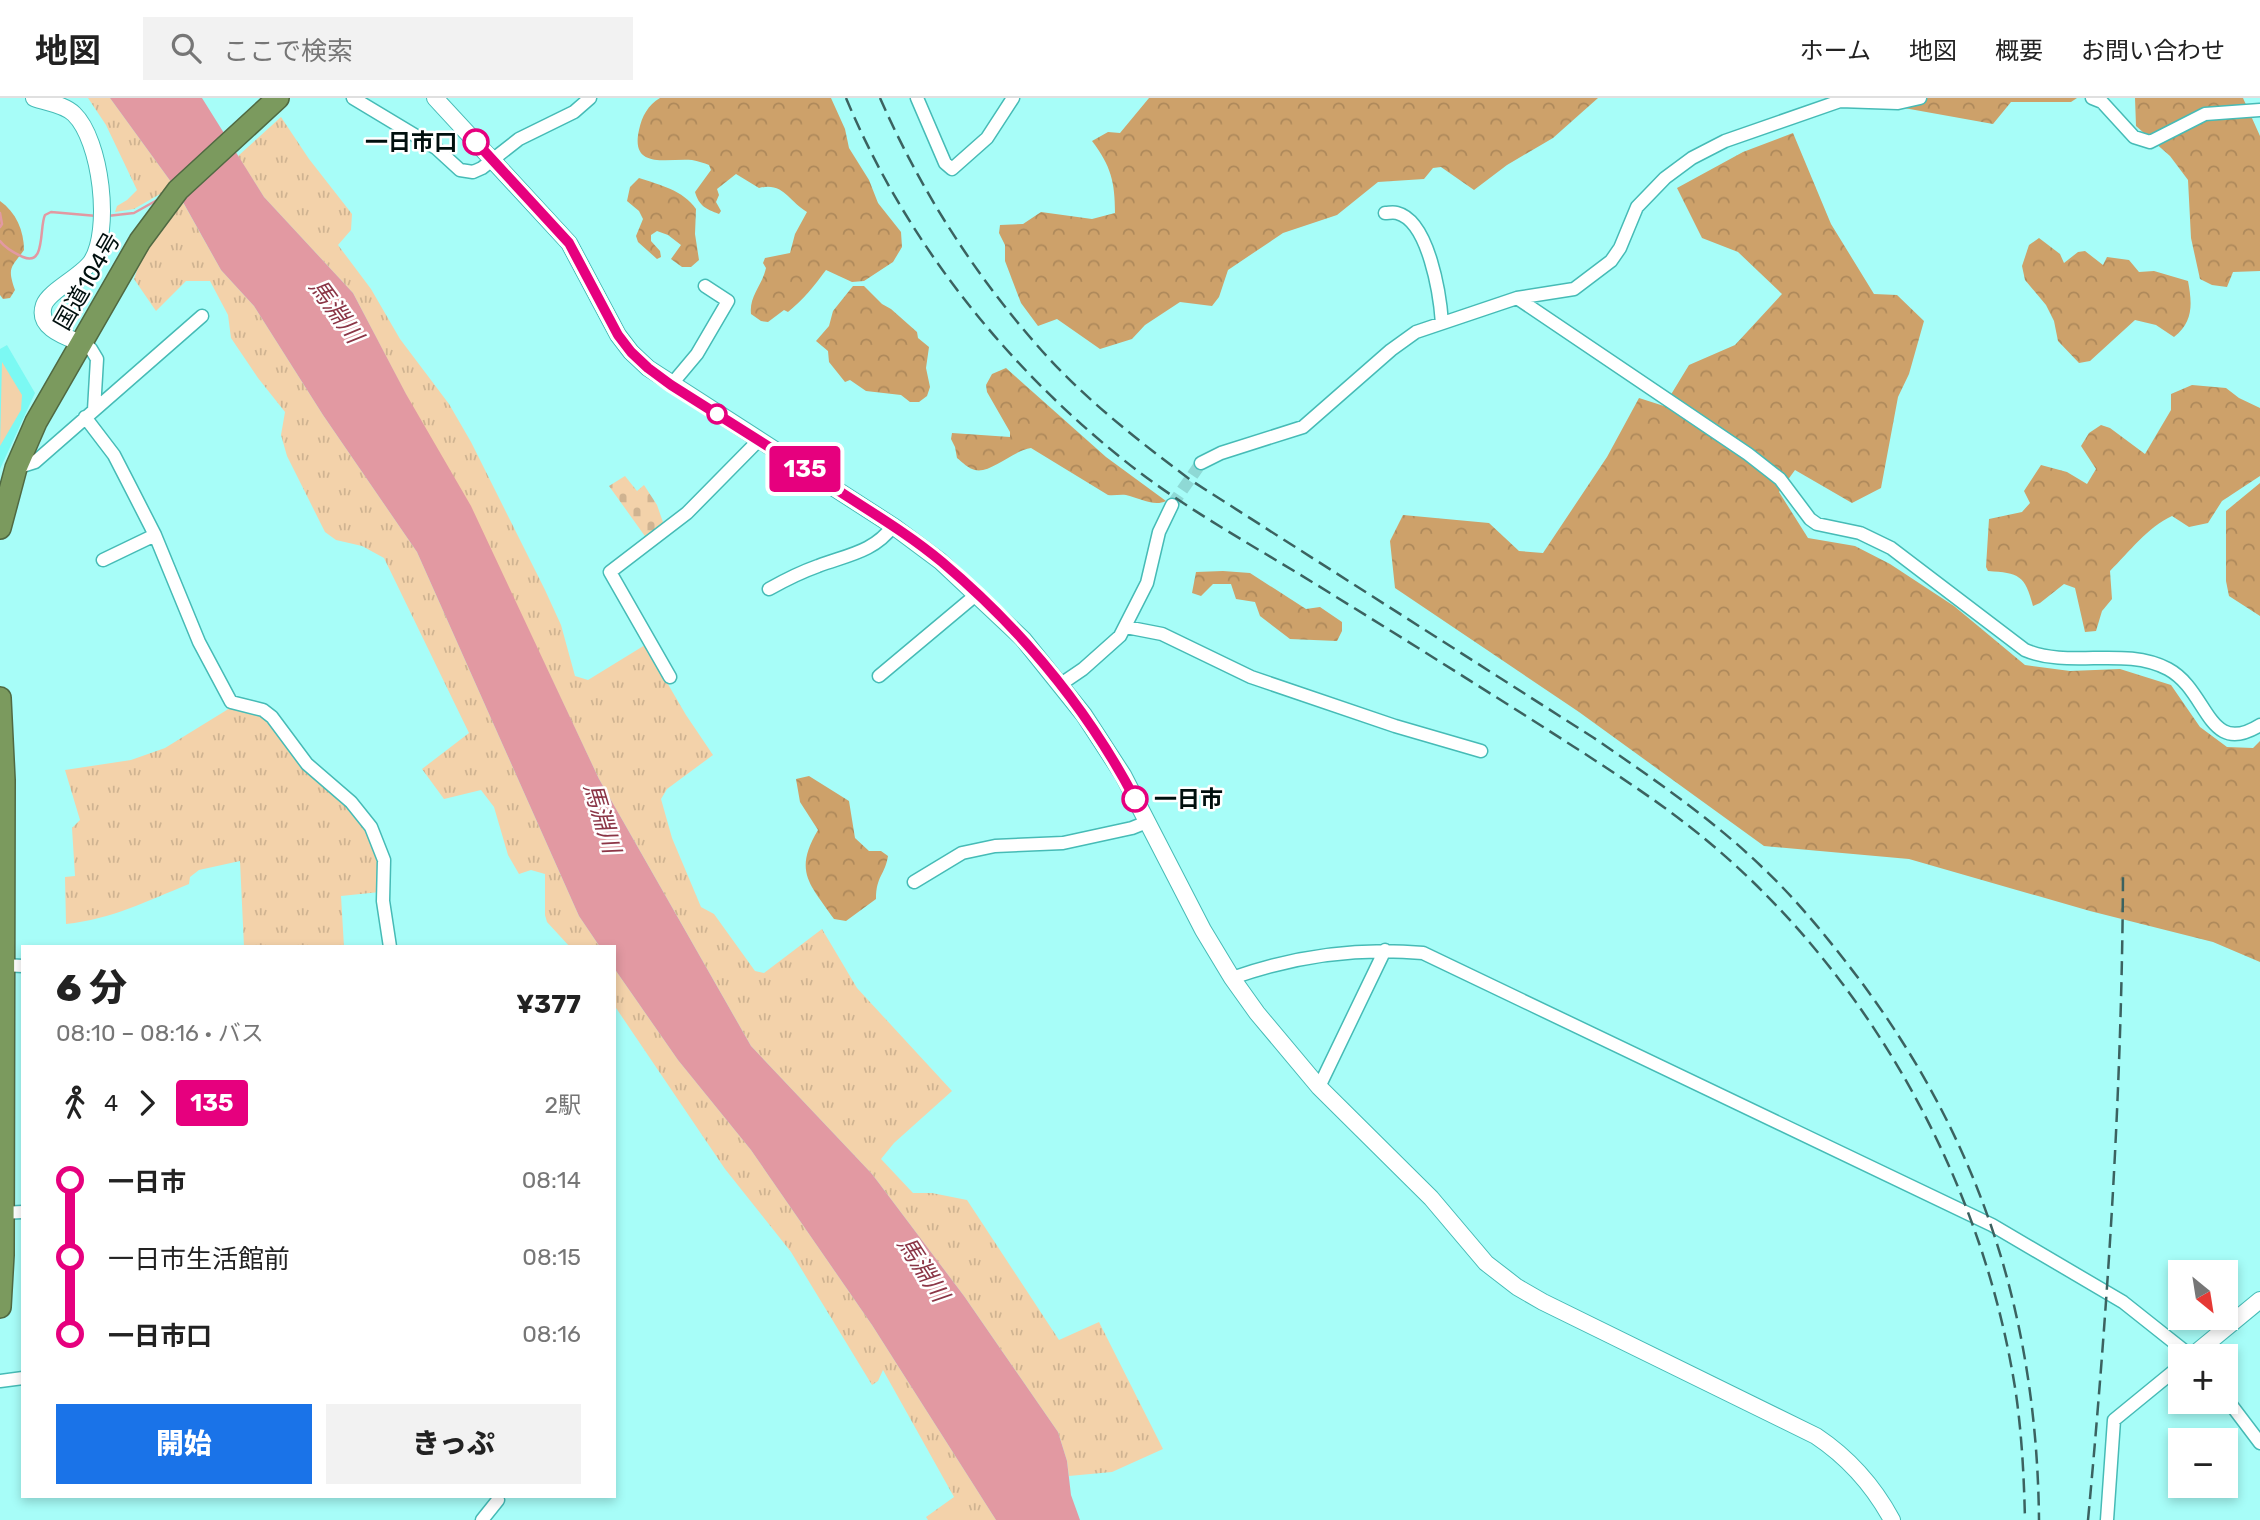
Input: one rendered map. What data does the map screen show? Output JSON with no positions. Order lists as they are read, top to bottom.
{
  "streets": {
    "highway": ["国道104号"]
  },
  "water": ["馬淵川"],
  "places": ["一日市口", "一日市"],
  "lines": ["bus line 135"],
  "north": "bottom right",
  "page": {
    "header": "地図",
    "search": "ここで検索",
    "nav": [
      "ホーム",
      "地図",
      "概要",
      "お問い合わせ"
    ],
    "on_map": "135",
    "heading": ["6 分", "08:10 – 08:16 · バス", "¥377"],
    "legs": ["4", "135", "2駅"],
    "list": [
      {
        "name": "一日市",
        "value": "08:14"
      },
      {
        "name": "一日市生活館前",
        "value": "08:15"
      },
      {
        "name": "一日市口",
        "value": "08:16"
      }
    ],
    "map_buttons": ["+", "−"],
    "buttons": ["開始", "きっぷ"]
  }
}
